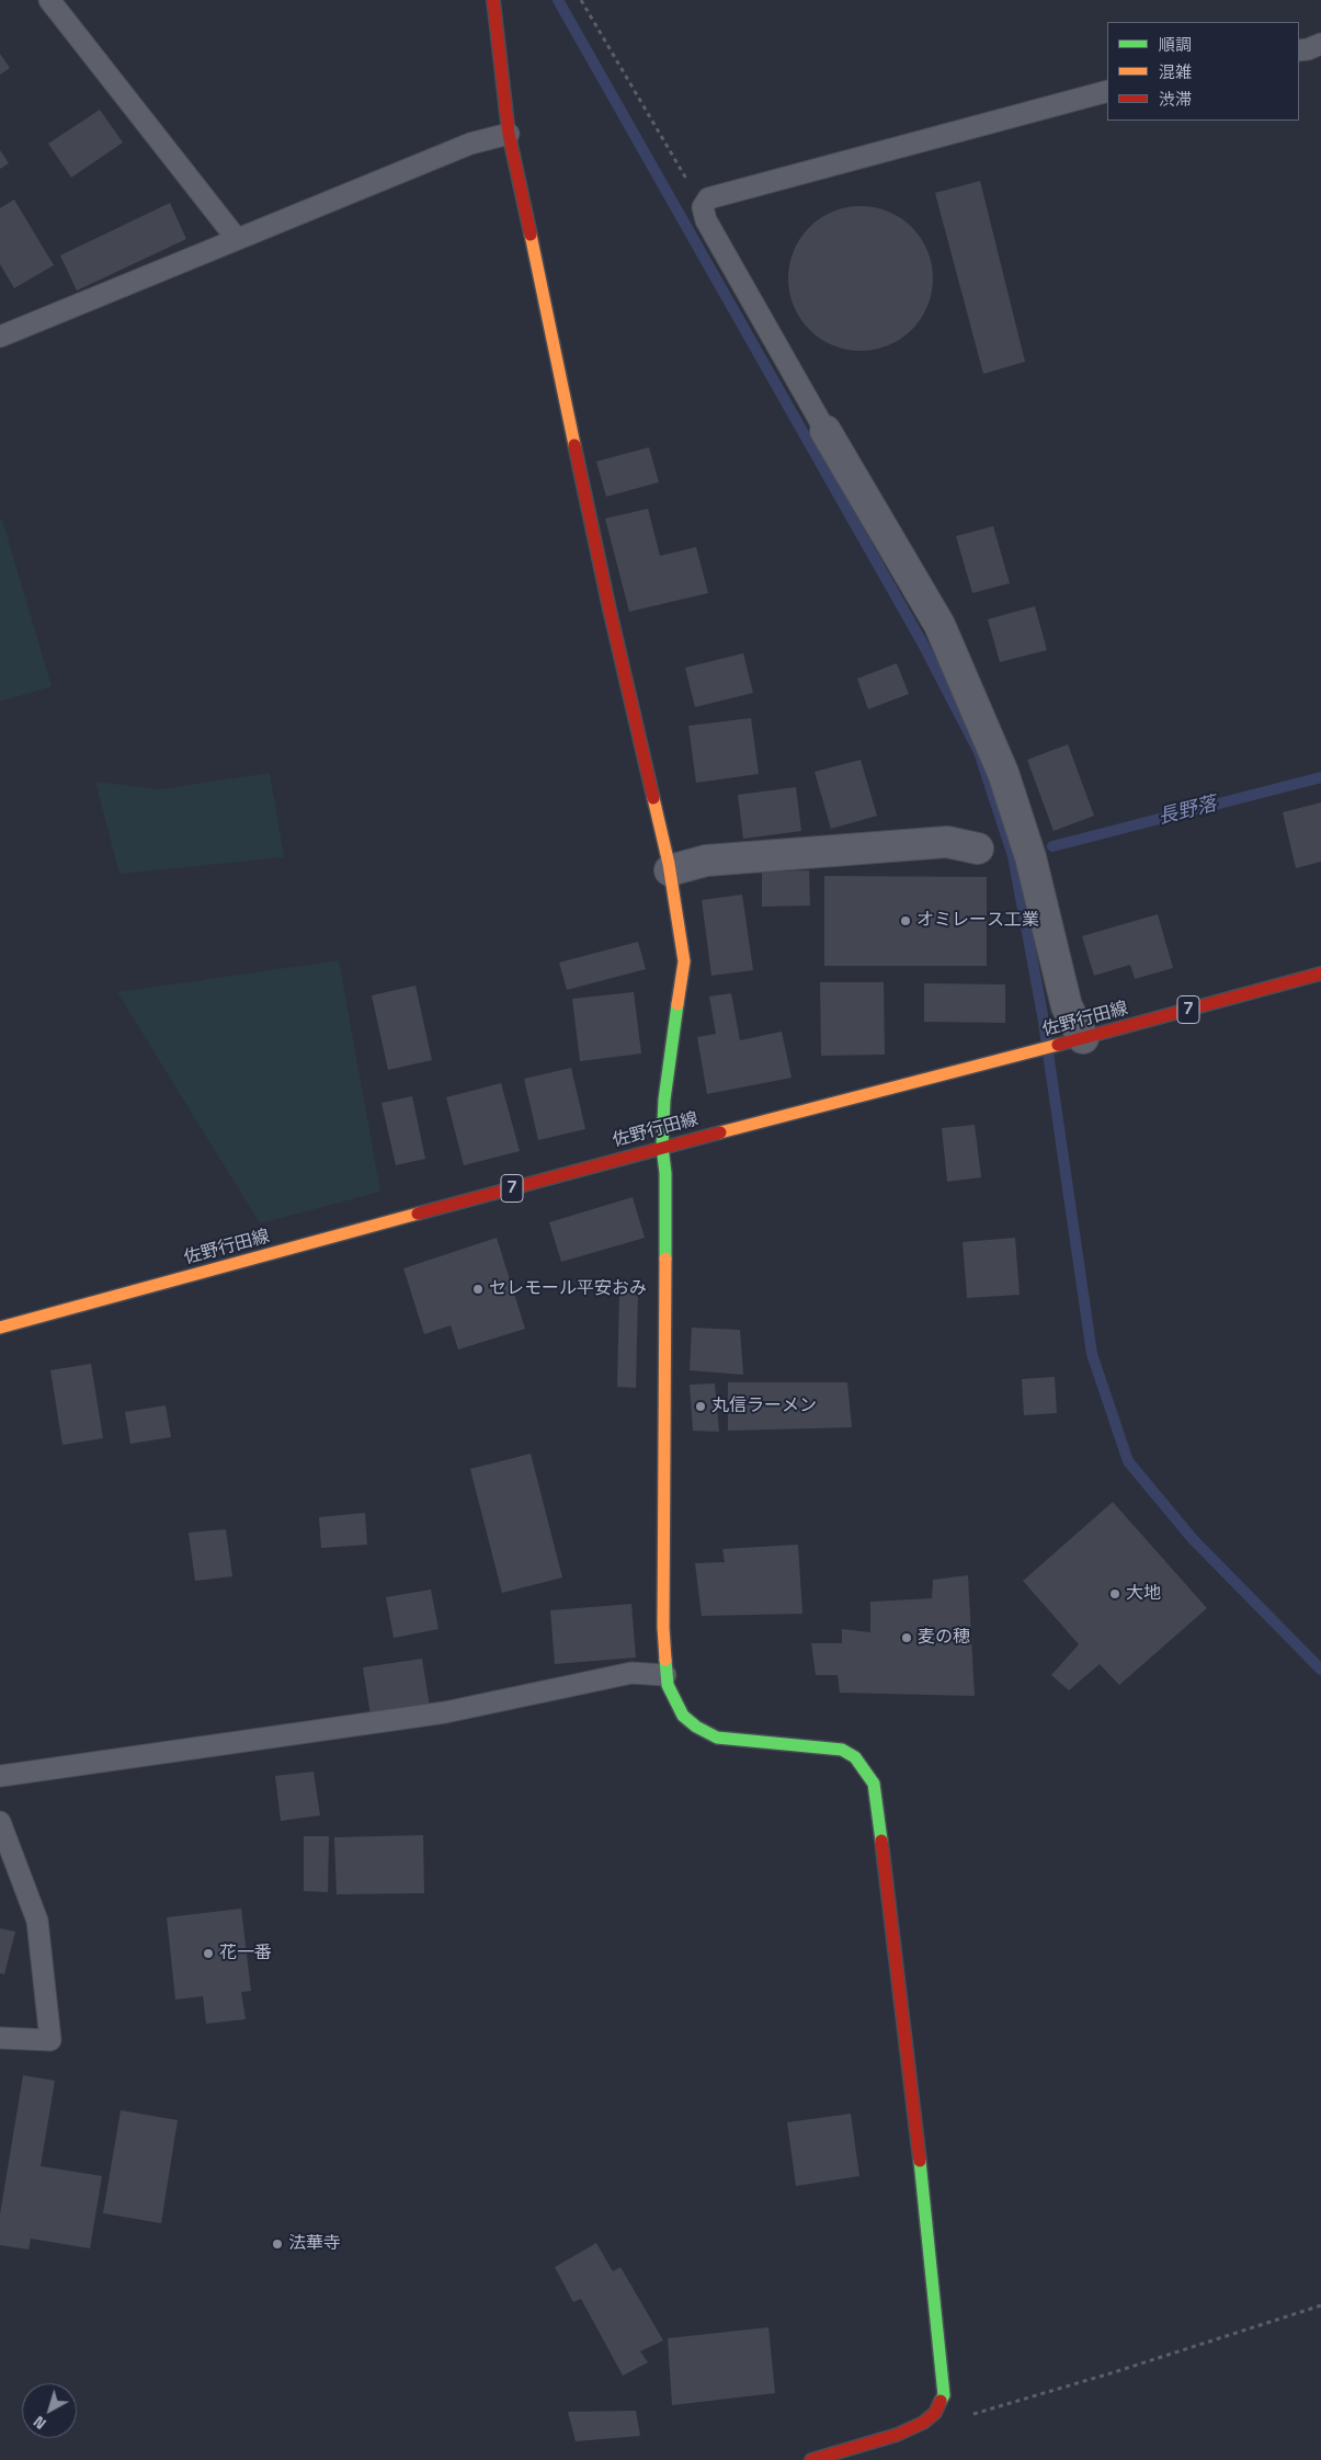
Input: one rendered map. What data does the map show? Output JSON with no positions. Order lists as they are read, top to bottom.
{
  "streets": {
    "street": ["7", "佐野行田線"]
  },
  "water": ["長野落"],
  "places": [
    "オミレース工業",
    "セレモール平安おみ",
    "丸信ラーメン",
    "大地",
    "麦の穂",
    "花一番",
    "法華寺"
  ],
  "legend": ["順調", "混雑", "渋滞"],
  "north": "bottom left"
}
